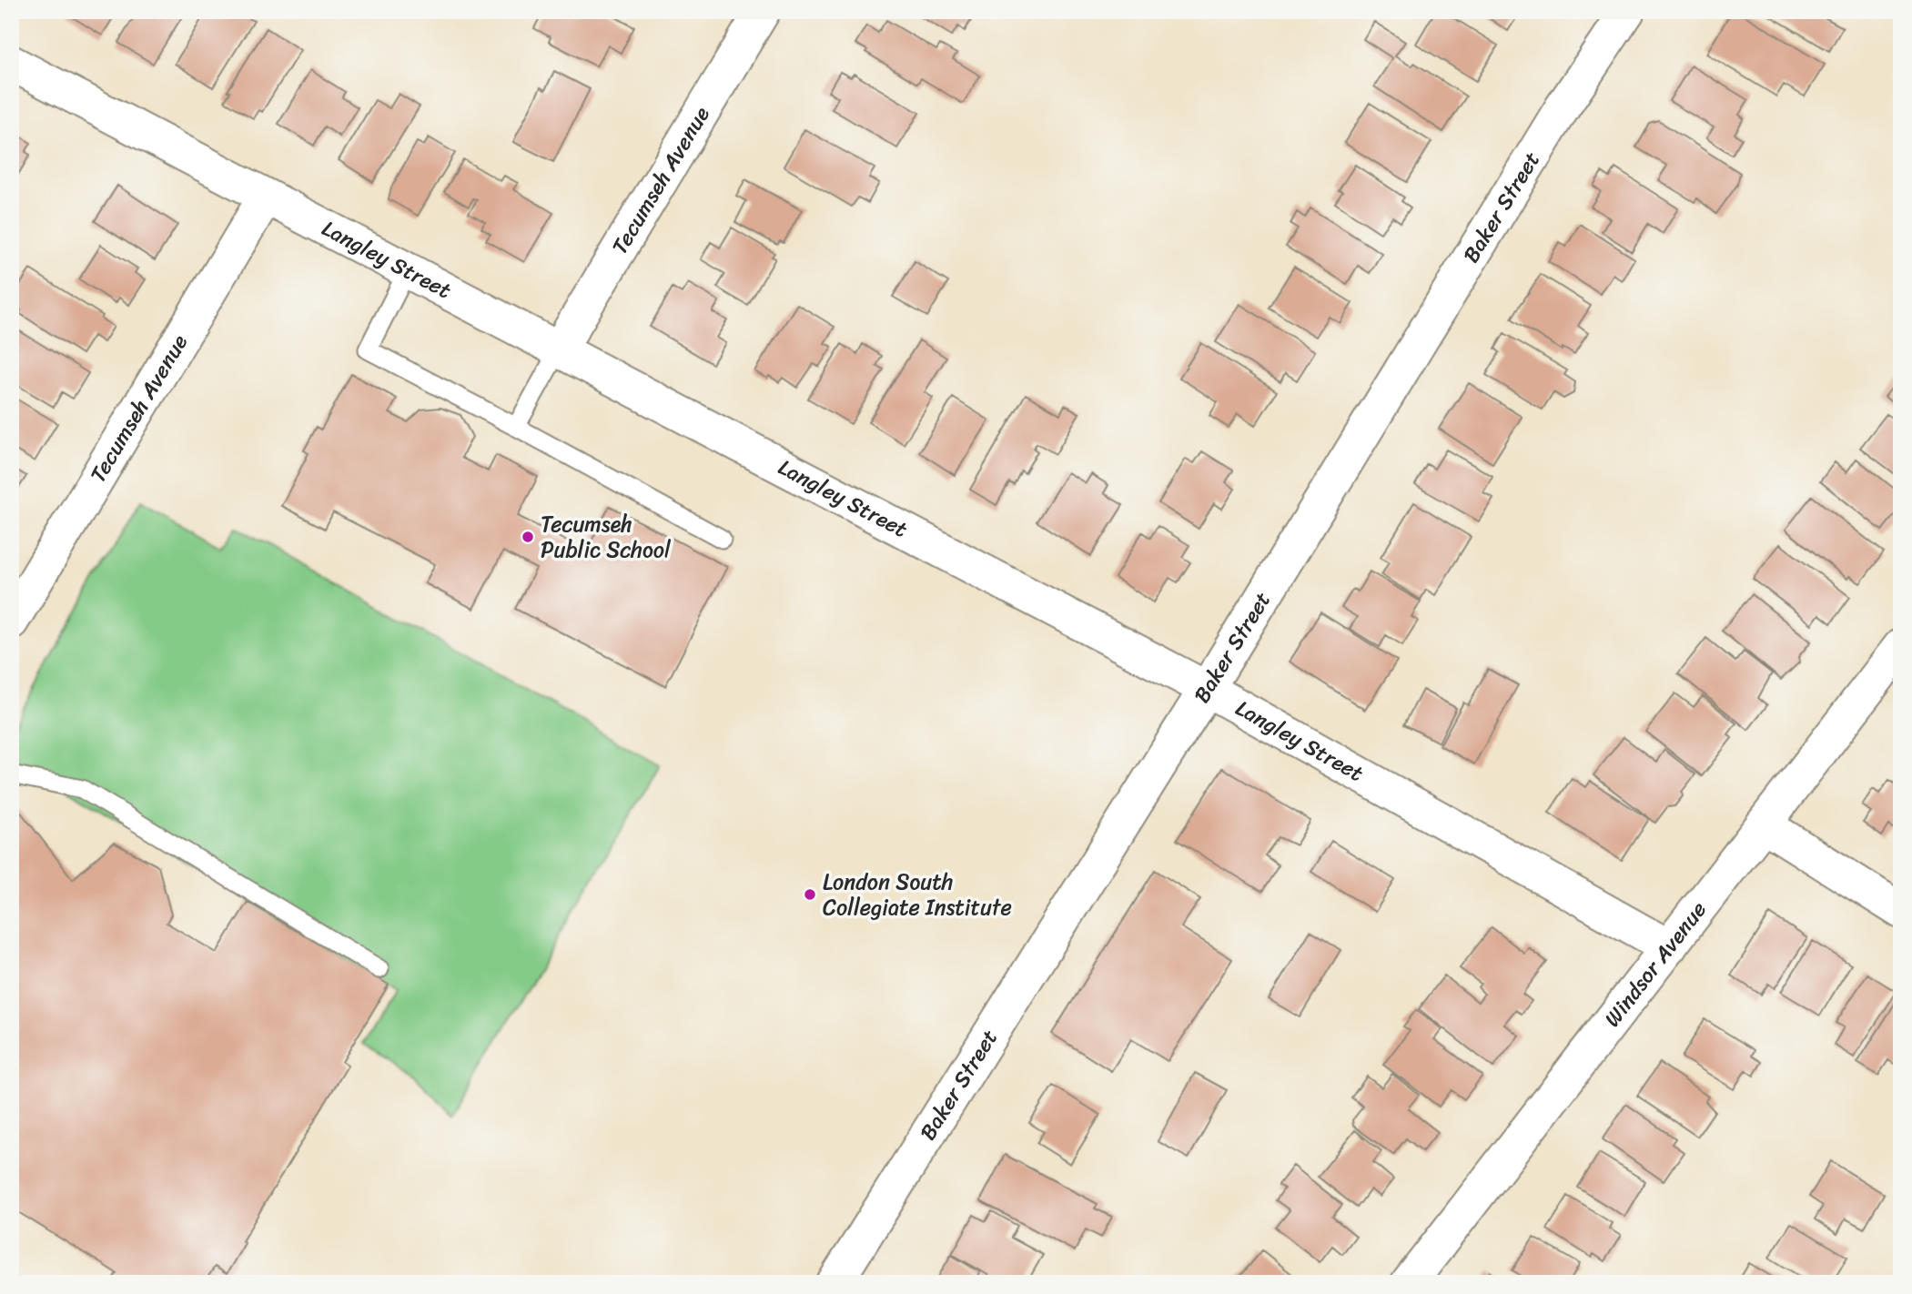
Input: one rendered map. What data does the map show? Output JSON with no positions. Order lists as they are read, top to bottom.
{
  "streets": {
    "street": [
      "Tecumseh Avenue",
      "Baker Street",
      "Langley Street",
      "Windsor Avenue"
    ]
  },
  "crossings": [
    ["Tecumseh Avenue", "Langley Street"],
    ["Baker Street", "Langley Street"],
    ["Langley Street", "Windsor Avenue"]
  ],
  "places": ["Tecumseh Public School", "London South Collegiate Institute"]
}
